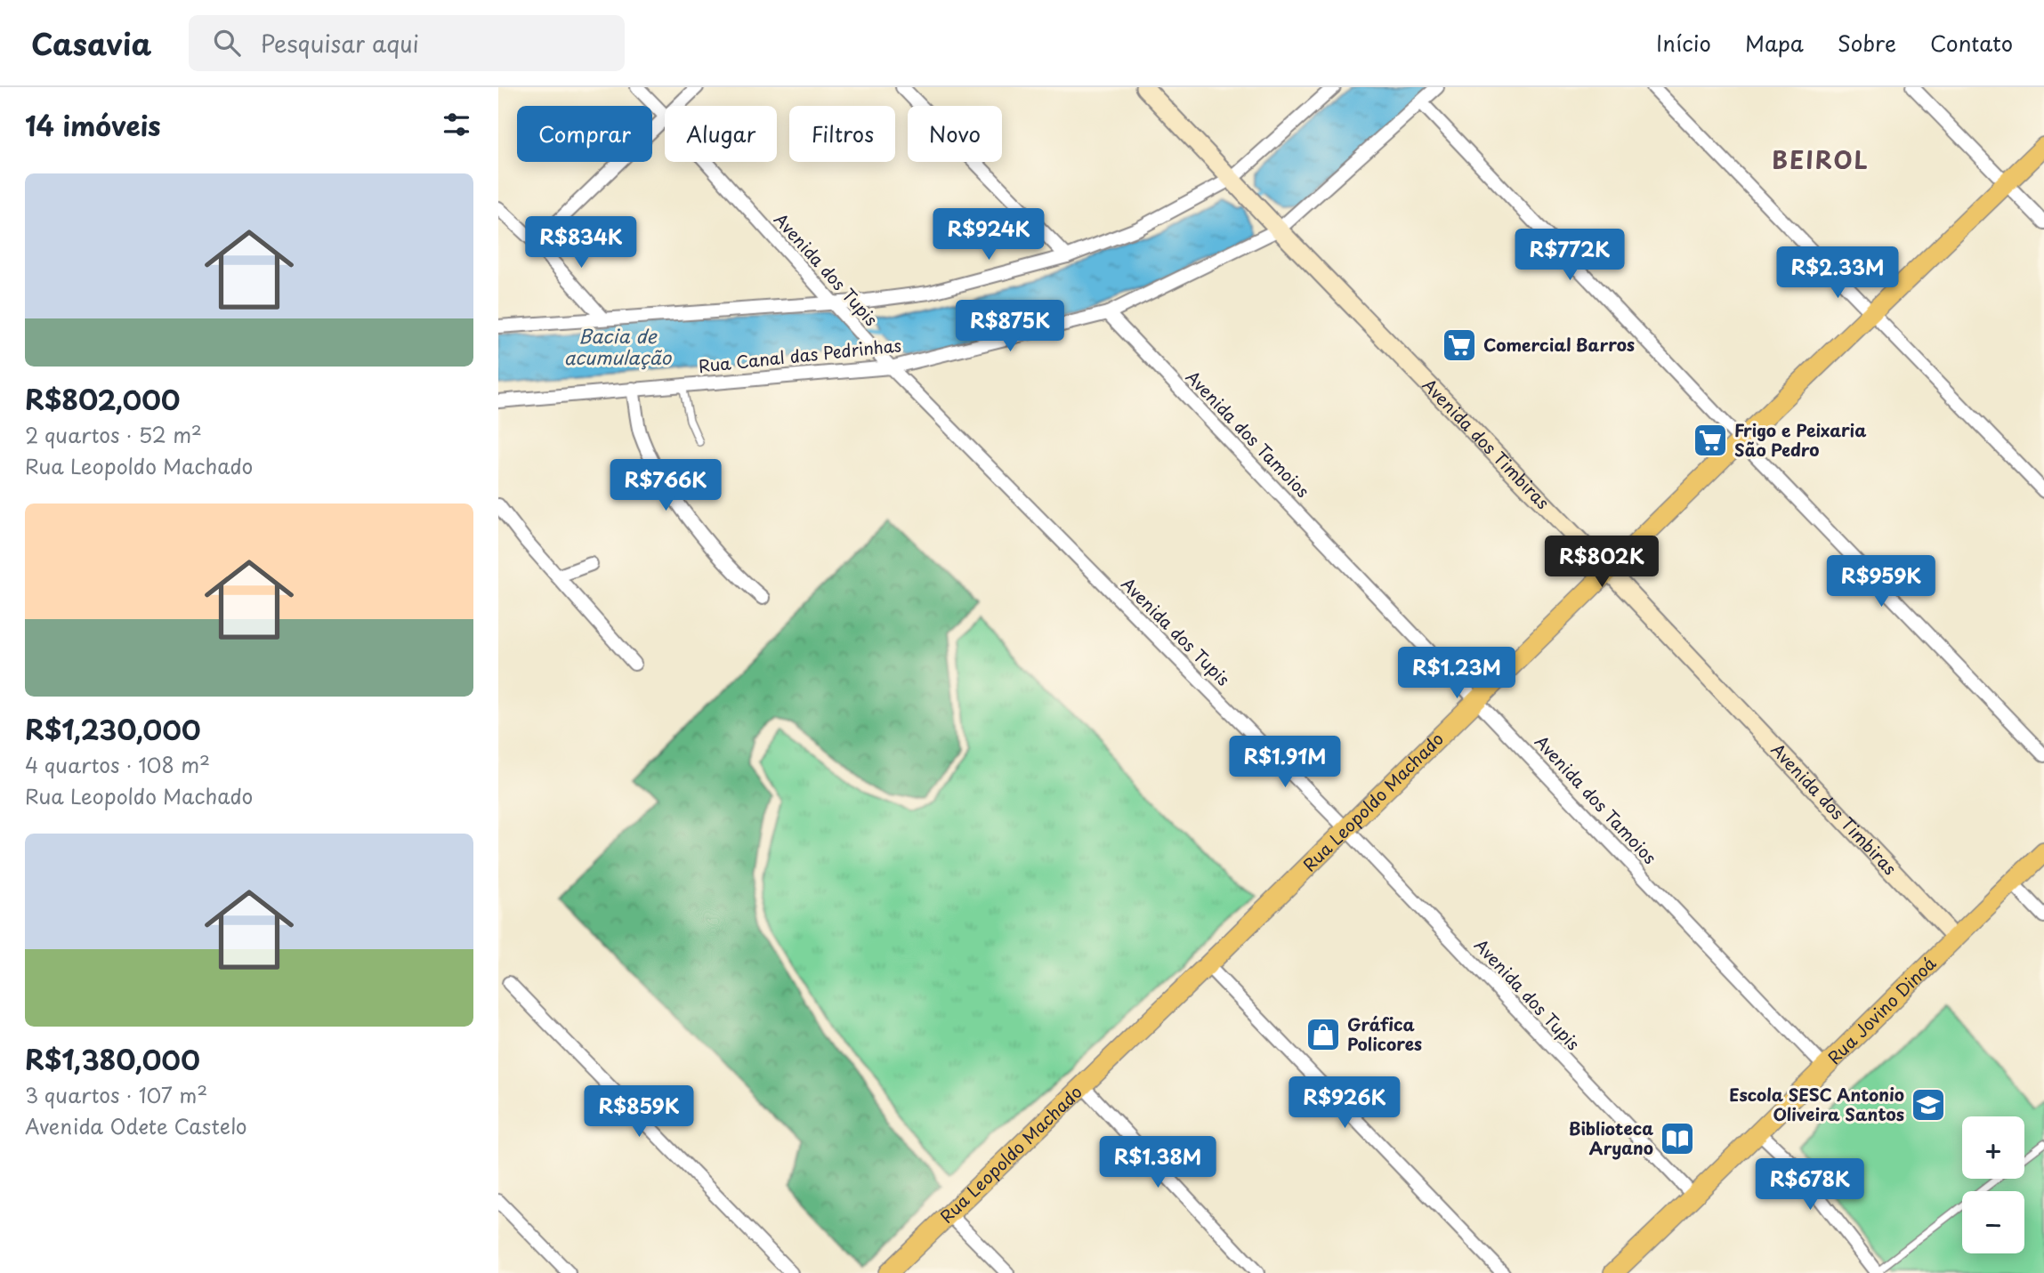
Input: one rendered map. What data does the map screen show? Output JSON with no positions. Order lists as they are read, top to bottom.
{
  "streets": {
    "main road": ["Rua Leopoldo Machado", "Rua Jovino Dinoá"],
    "street": [
      "Avenida dos Tupis",
      "Rua Canal das Pedrinhas",
      "Avenida dos Tamoios",
      "Avenida dos Timbiras"
    ]
  },
  "crossings": [
    ["Avenida dos Tupis", "Rua Canal das Pedrinhas"],
    ["Avenida dos Tupis", "Rua Leopoldo Machado"],
    ["Avenida dos Tupis", "Rua Jovino Dinoá"],
    ["Rua Canal das Pedrinhas", "Avenida dos Tamoios"],
    ["Rua Canal das Pedrinhas", "Avenida dos Timbiras"],
    ["Avenida dos Tamoios", "Rua Leopoldo Machado"],
    ["Avenida dos Tamoios", "Rua Jovino Dinoá"],
    ["Avenida dos Timbiras", "Rua Leopoldo Machado"],
    ["Avenida dos Timbiras", "Rua Jovino Dinoá"]
  ],
  "districts": ["BEIROL"],
  "water": ["Bacia de acumulação"],
  "places": {
    "supermarket": ["Comercial Barros", "Frigo e Peixaria São Pedro"],
    "shop": ["Gráfica Policores"],
    "school or university": ["Escola SESC Antonio Oliveira Santos"],
    "library": ["Biblioteca Aryano"]
  },
  "page": {
    "header": "Casavia",
    "search": "Pesquisar aqui",
    "nav": [
      "Início",
      "Mapa",
      "Sobre",
      "Contato"
    ],
    "heading": "14 imóveis",
    "chip": [
      "Comprar",
      "Alugar",
      "Filtros",
      "Novo"
    ],
    "list": [
      {
        "name": "R$802,000",
        "note": "2 quartos · 52 m² · Rua Leopoldo Machado"
      },
      {
        "name": "R$1,230,000",
        "note": "4 quartos · 108 m² · Rua Leopoldo Machado"
      },
      {
        "name": "R$1,380,000",
        "note": "3 quartos · 107 m² · Avenida Odete Castelo"
      }
    ],
    "price": [
      "R$924K",
      "R$834K",
      "R$772K",
      "R$2.33M",
      "R$875K",
      "R$766K",
      "R$802K",
      "R$959K",
      "R$1.23M",
      "R$1.91M",
      "R$926K",
      "R$859K",
      "R$1.38M",
      "R$678K"
    ],
    "map_buttons": ["+", "−"]
  }
}
